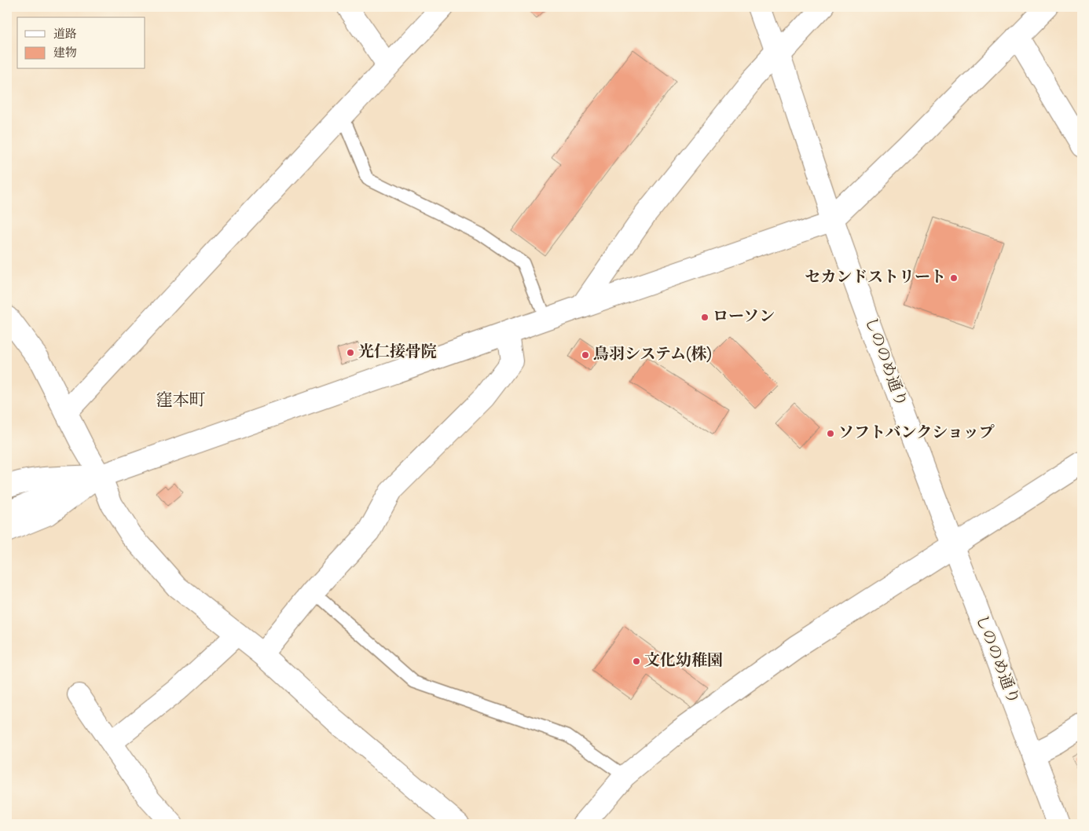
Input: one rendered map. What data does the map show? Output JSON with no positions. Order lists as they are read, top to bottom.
{
  "streets": {
    "street": ["しののめ通り"]
  },
  "districts": ["窪本町"],
  "places": [
    "セカンドストリート",
    "ローソン",
    "光仁接骨院",
    "鳥羽システム(株)",
    "ソフトバンクショップ",
    "文化幼稚園"
  ],
  "legend": ["道路", "建物"]
}
